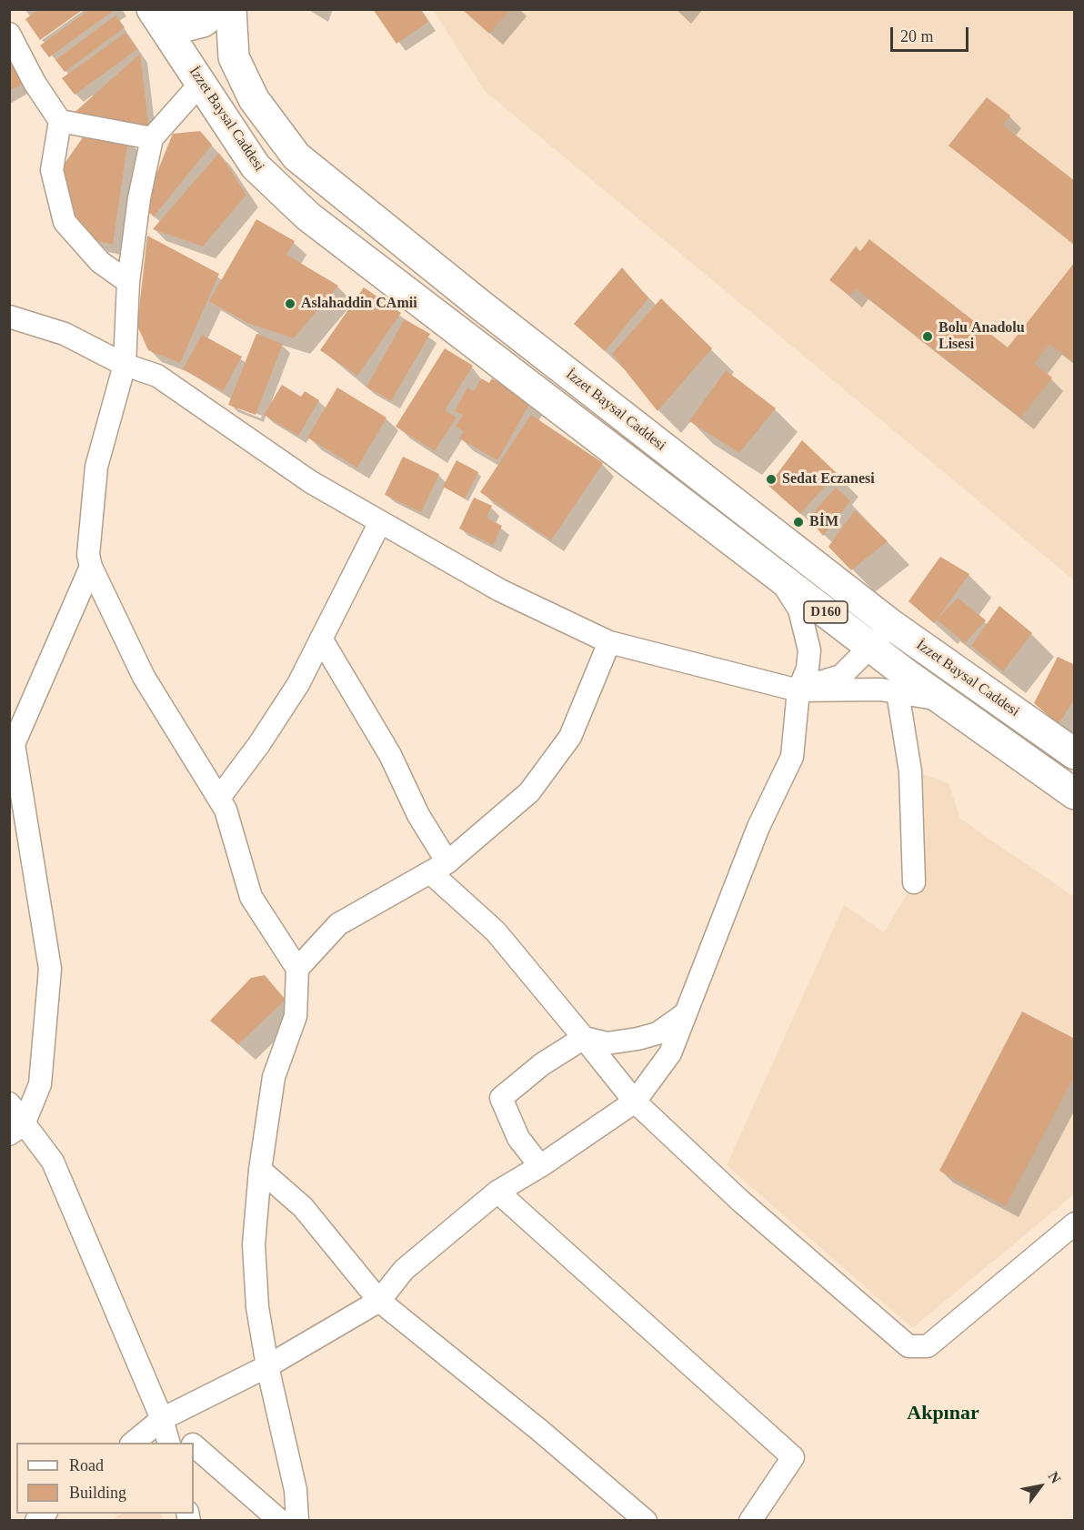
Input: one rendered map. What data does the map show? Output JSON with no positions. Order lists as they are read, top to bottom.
{
  "streets": {
    "main road": ["İzzet Baysal Caddesi", "D160"]
  },
  "crossings": [
    ["İzzet Baysal Caddesi", "D160"]
  ],
  "districts": ["Akpınar"],
  "places": [
    "Aslahaddin CAmii",
    "Bolu Anadolu Lisesi",
    "Sedat Eczanesi",
    "BİM"
  ],
  "legend": ["Road", "Building"],
  "scale_bar": "20 m",
  "north": "top right"
}
